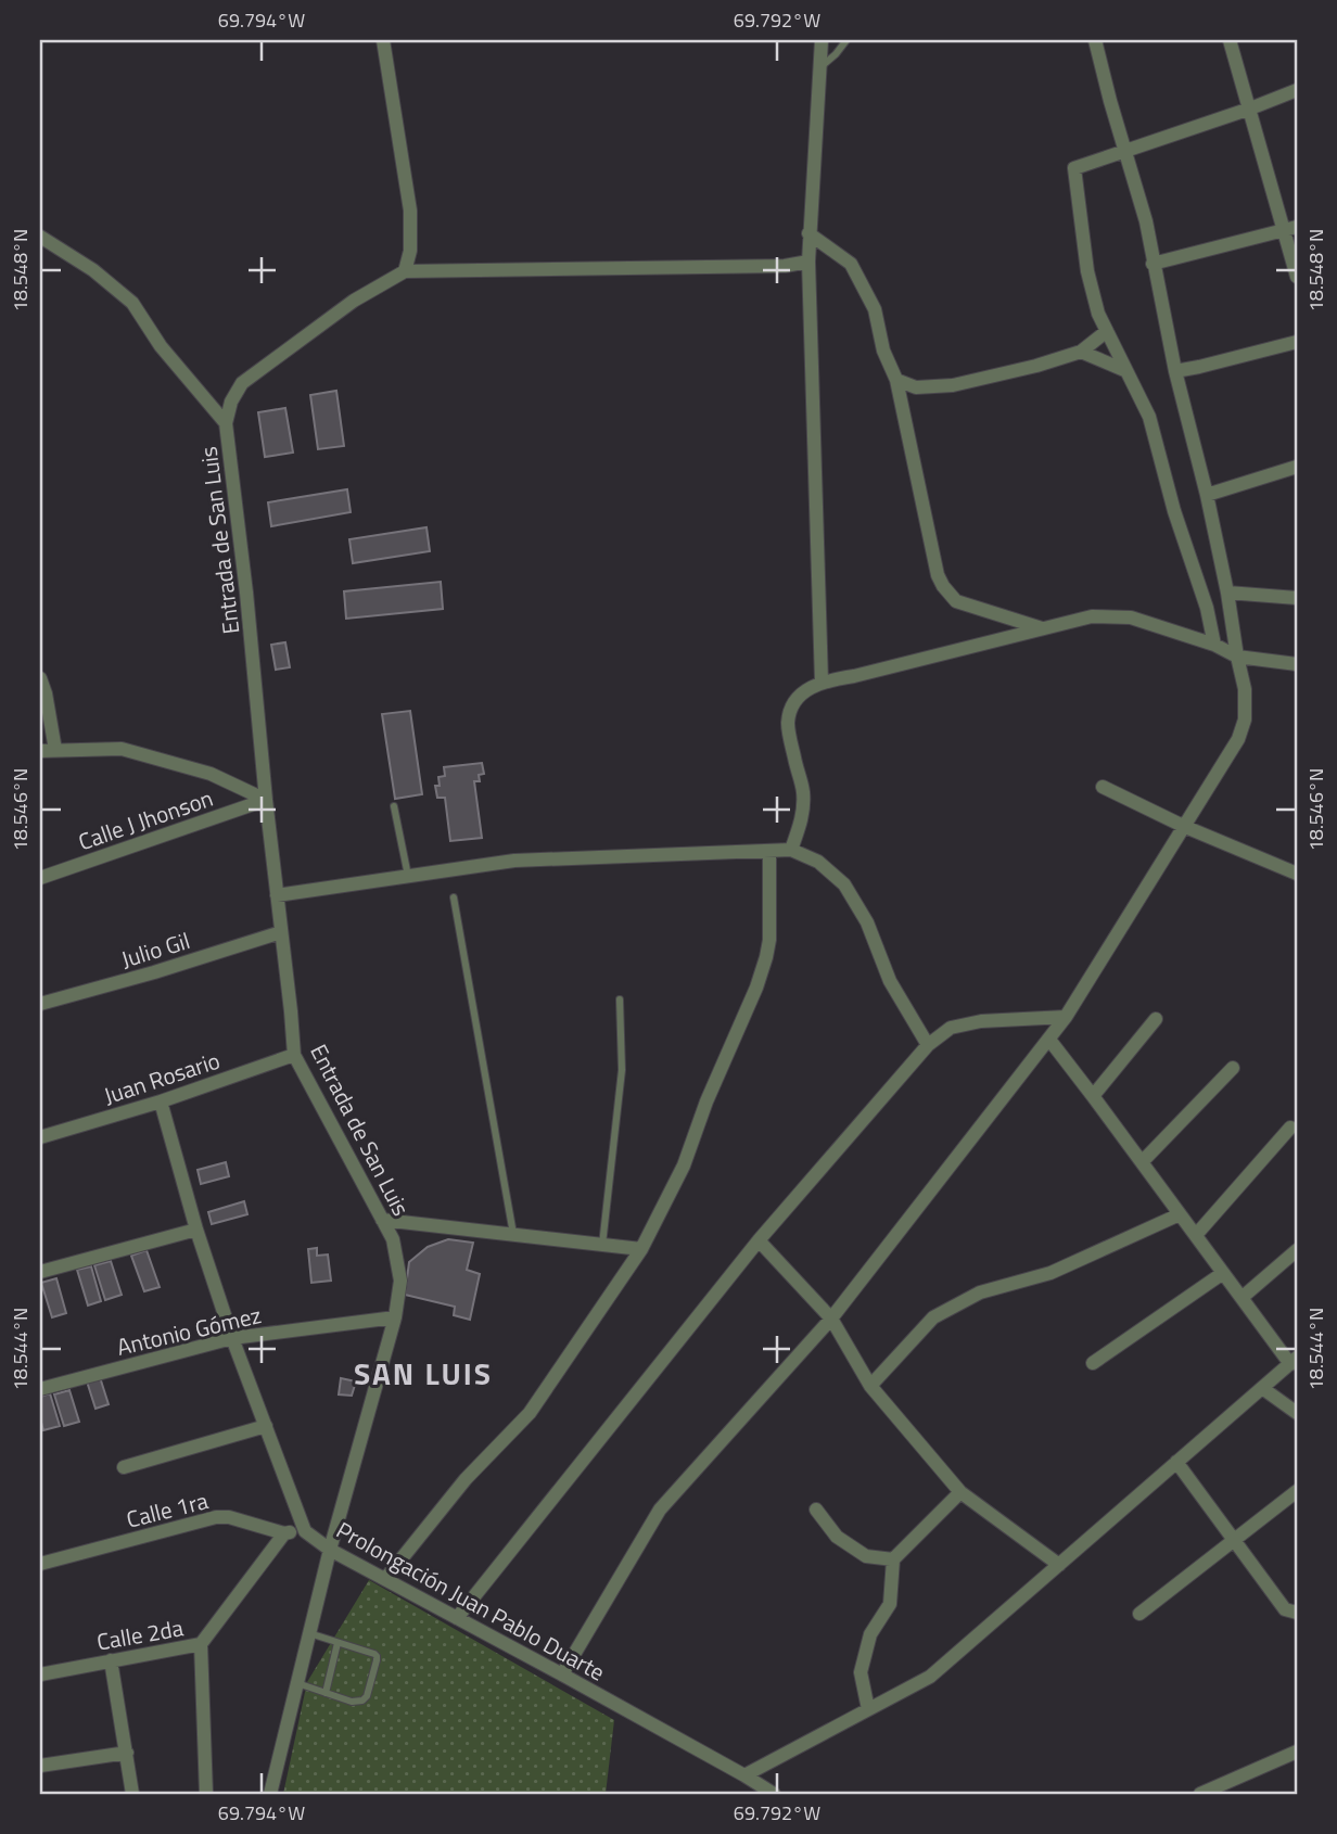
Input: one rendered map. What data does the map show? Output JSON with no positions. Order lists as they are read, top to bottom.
{
  "streets": {
    "street": [
      "Entrada de San Luis",
      "Calle J Jhonson",
      "Julio Gil",
      "Juan Rosario",
      "Antonio Gómez",
      "Calle 1ra",
      "Prolongación Juan Pablo Duarte",
      "Calle 2da"
    ]
  },
  "crossings": [
    ["Entrada de San Luis", "Calle J Jhonson"],
    ["Entrada de San Luis", "Julio Gil"],
    ["Entrada de San Luis", "Juan Rosario"],
    ["Entrada de San Luis", "Antonio Gómez"],
    ["Entrada de San Luis", "Prolongación Juan Pablo Duarte"],
    ["Juan Rosario", "Prolongación Juan Pablo Duarte"],
    ["Antonio Gómez", "Prolongación Juan Pablo Duarte"],
    ["Calle 1ra", "Prolongación Juan Pablo Duarte"],
    ["Calle 1ra", "Calle 2da"]
  ],
  "districts": ["SAN LUIS"],
  "coordinates": [
    "69.794°W",
    "69.792°W",
    "18.548°N",
    "18.546°N",
    "18.544°N"
  ]
}
